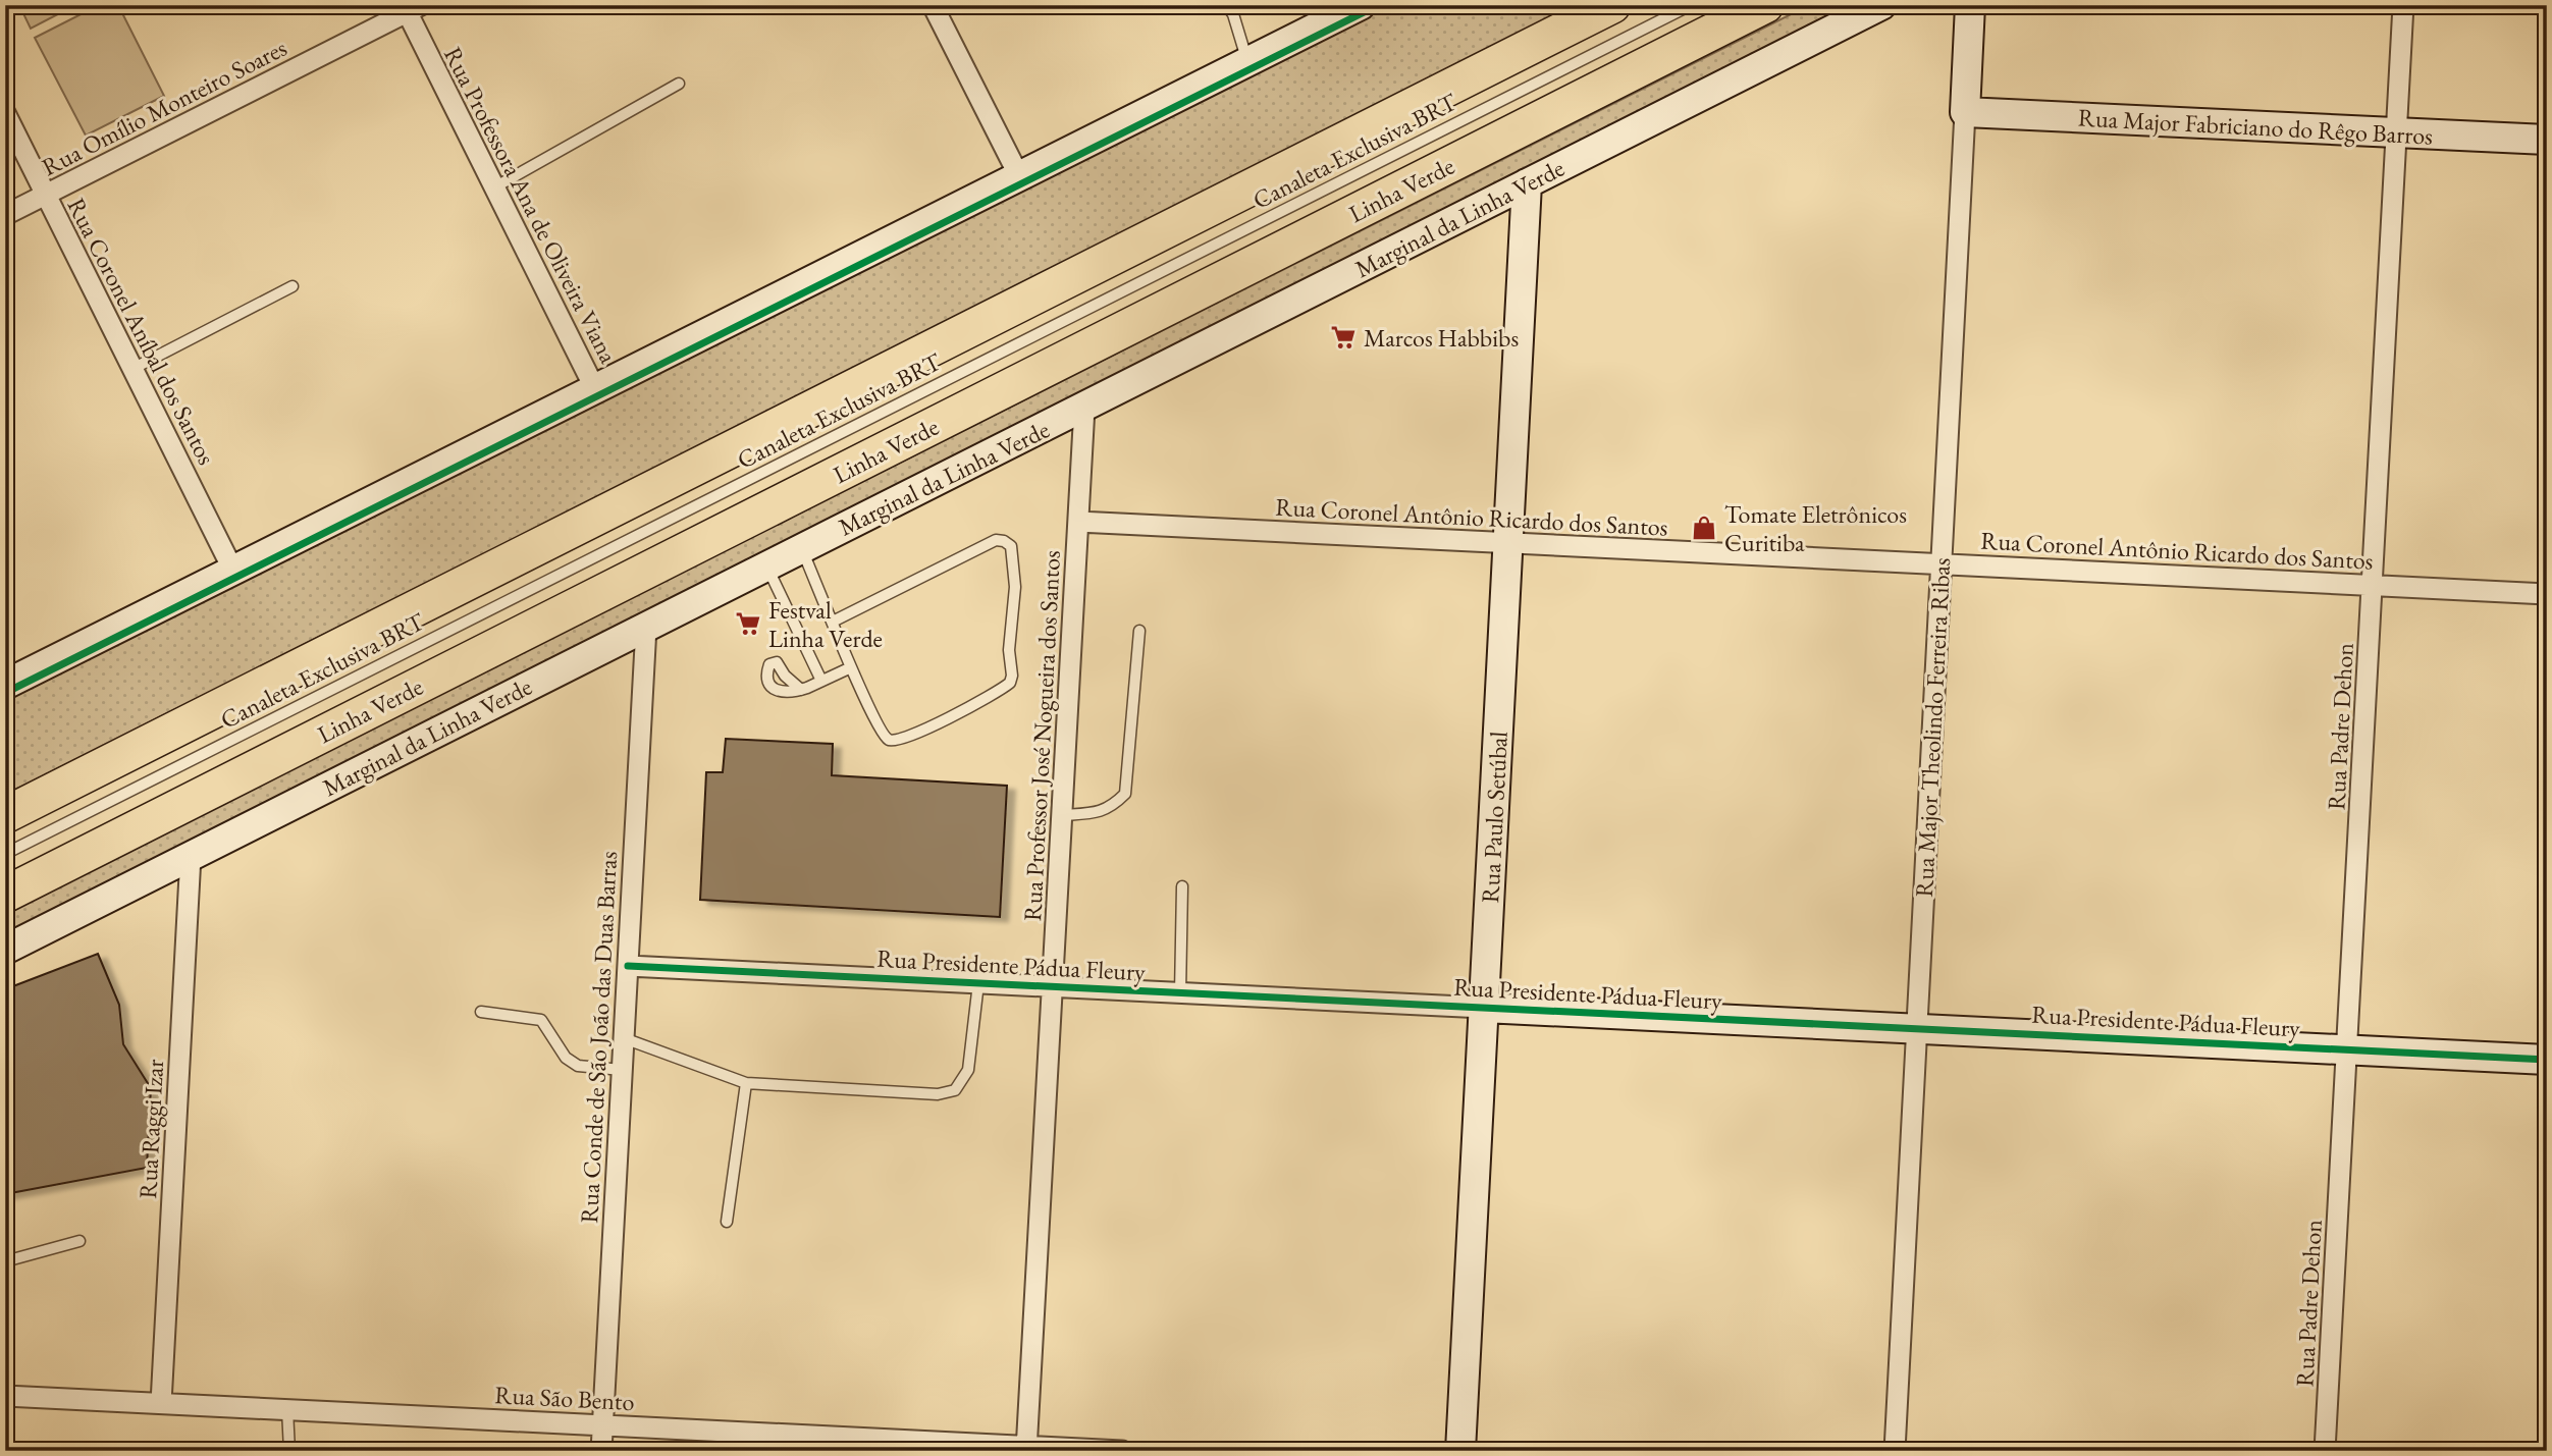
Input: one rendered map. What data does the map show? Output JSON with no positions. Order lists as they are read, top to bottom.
{
  "streets": {
    "highway": ["Linha Verde"],
    "main road": [
      "Rua Major Fabriciano do Rêgo Barros",
      "Marginal da Linha Verde",
      "Rua Major Theolindo Ferreira Ribas",
      "Rua Paulo Setúbal",
      "Rua Presidente Pádua Fleury"
    ],
    "street": [
      "Rua Omílio Monteiro Soares",
      "Rua Professora Ana de Oliveira Viana",
      "Rua Coronel Aníbal dos Santos",
      "Rua Coronel Antônio Ricardo dos Santos",
      "Rua Padre Dehon",
      "Rua Professor José Nogueira dos Santos",
      "Rua Conde de São João das Duas Barras",
      "Rua Raggi Izar",
      "Rua São Bento"
    ],
    "lane": ["Canaleta Exclusiva BRT"]
  },
  "crossings": [
    ["Rua Omílio Monteiro Soares", "Rua Professora Ana de Oliveira Viana"],
    ["Rua Omílio Monteiro Soares", "Rua Coronel Aníbal dos Santos"],
    ["Rua Major Fabriciano do Rêgo Barros", "Rua Padre Dehon"],
    ["Rua Major Fabriciano do Rêgo Barros", "Rua Major Theolindo Ferreira Ribas"],
    ["Marginal da Linha Verde", "Rua Professor José Nogueira dos Santos"],
    ["Marginal da Linha Verde", "Rua Paulo Setúbal"],
    ["Marginal da Linha Verde", "Rua Conde de São João das Duas Barras"],
    ["Marginal da Linha Verde", "Rua Raggi Izar"],
    ["Rua Coronel Antônio Ricardo dos Santos", "Rua Padre Dehon"],
    ["Rua Coronel Antônio Ricardo dos Santos", "Rua Major Theolindo Ferreira Ribas"],
    ["Rua Coronel Antônio Ricardo dos Santos", "Rua Professor José Nogueira dos Santos"],
    ["Rua Coronel Antônio Ricardo dos Santos", "Rua Paulo Setúbal"],
    ["Rua Padre Dehon", "Rua Presidente Pádua Fleury"],
    ["Rua Major Theolindo Ferreira Ribas", "Rua Presidente Pádua Fleury"],
    ["Rua Professor José Nogueira dos Santos", "Rua Presidente Pádua Fleury"],
    ["Rua Professor José Nogueira dos Santos", "Rua São Bento"],
    ["Rua Paulo Setúbal", "Rua Presidente Pádua Fleury"],
    ["Rua Presidente Pádua Fleury", "Rua Conde de São João das Duas Barras"],
    ["Rua Conde de São João das Duas Barras", "Rua São Bento"],
    ["Rua Raggi Izar", "Rua São Bento"]
  ],
  "places": {
    "supermarket": ["Marcos Habbibs", "Festval Linha Verde"],
    "shop": ["Tomate Eletrônicos Curitiba"]
  }
}
